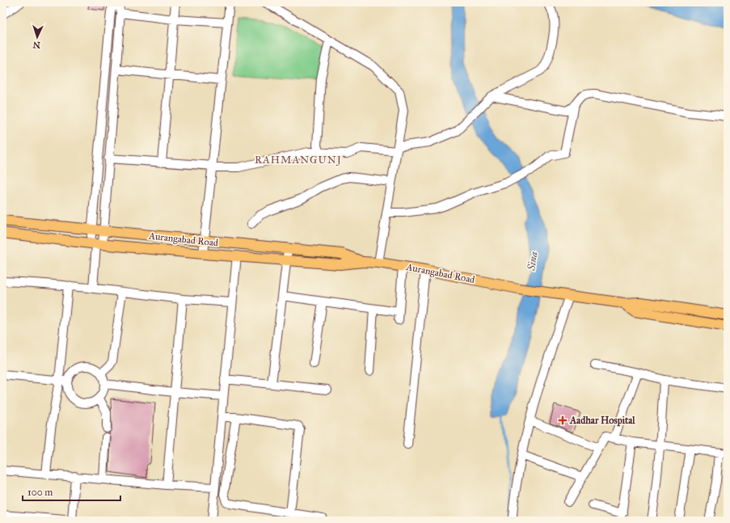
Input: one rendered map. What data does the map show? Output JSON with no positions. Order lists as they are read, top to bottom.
{
  "streets": {
    "main road": ["Aurangabad Road"]
  },
  "districts": ["RAHMANGUNJ"],
  "water": ["Sina"],
  "places": {
    "health": ["Aadhar Hospital"]
  },
  "scale_bar": "100 m",
  "north": "bottom"
}
